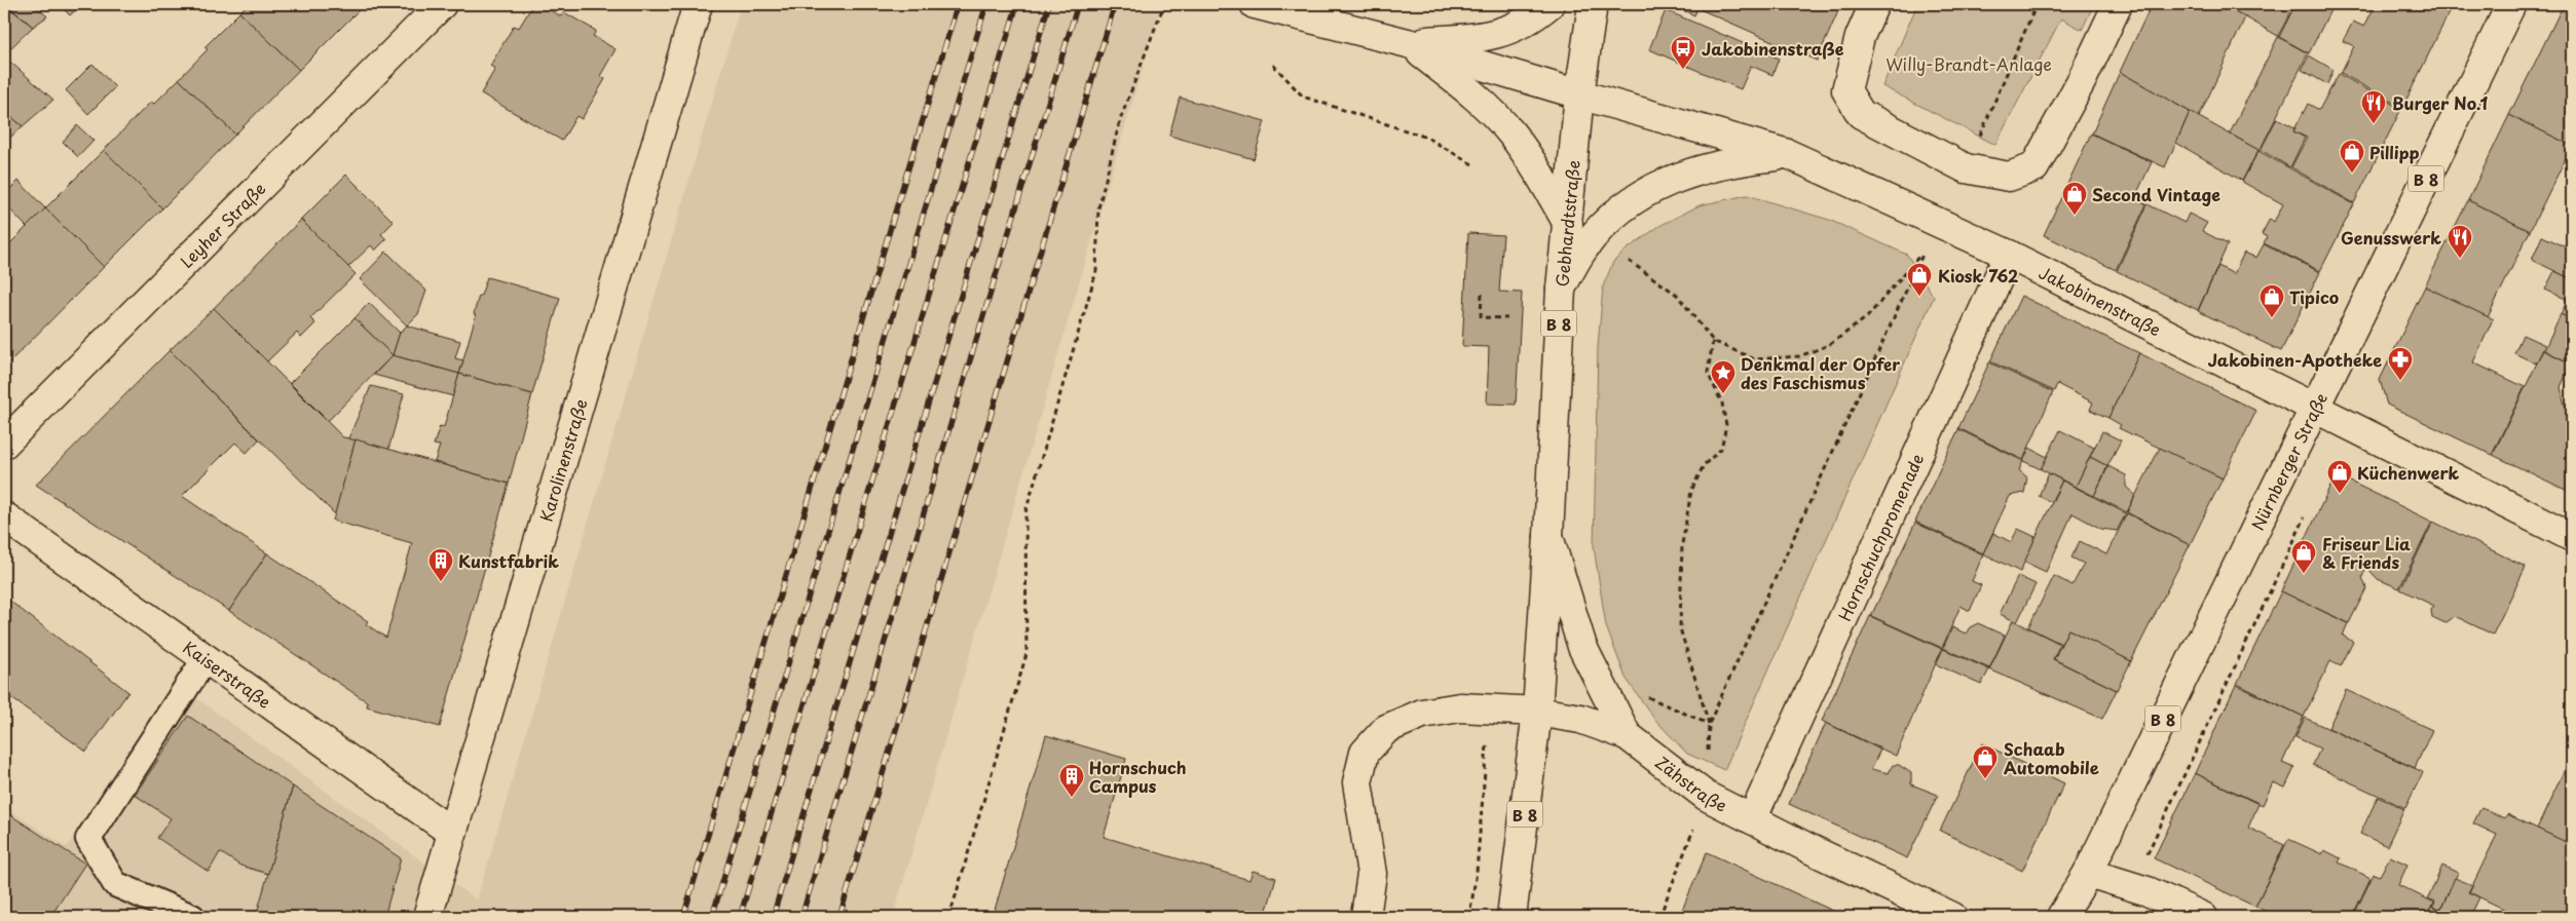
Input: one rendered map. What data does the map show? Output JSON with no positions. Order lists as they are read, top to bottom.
{
  "streets": {
    "street": [
      "B 8",
      "Leyher Straße",
      "Gebhardtstraße",
      "Jakobinenstraße",
      "Karolinenstraße",
      "Nürnberger Straße",
      "Hornschuchpromenade",
      "Kaiserstraße",
      "Zähstraße"
    ]
  },
  "crossings": [
    ["B 8", "Gebhardtstraße"],
    ["B 8", "Zähstraße"],
    ["Gebhardtstraße", "Jakobinenstraße"],
    ["Gebhardtstraße", "Zähstraße"],
    ["Jakobinenstraße", "Nürnberger Straße"],
    ["Jakobinenstraße", "Hornschuchpromenade"],
    ["Karolinenstraße", "Kaiserstraße"],
    ["Hornschuchpromenade", "Zähstraße"]
  ],
  "parks": ["Willy-Brandt-Anlage"],
  "places": {
    "bus stop": ["Jakobinenstraße"],
    "restaurant": ["Burger No.1", "Genusswerk"],
    "shop": [
      "Pillipp",
      "Second Vintage",
      "Kiosk 762",
      "Tipico",
      "Küchenwerk",
      "Friseur Lia & Friends",
      "Schaab Automobile"
    ],
    "pharmacy": ["Jakobinen-Apotheke"],
    "place": ["Denkmal der Opfer des Faschismus"],
    "building": ["Kunstfabrik", "Hornschuch Campus"]
  }
}
